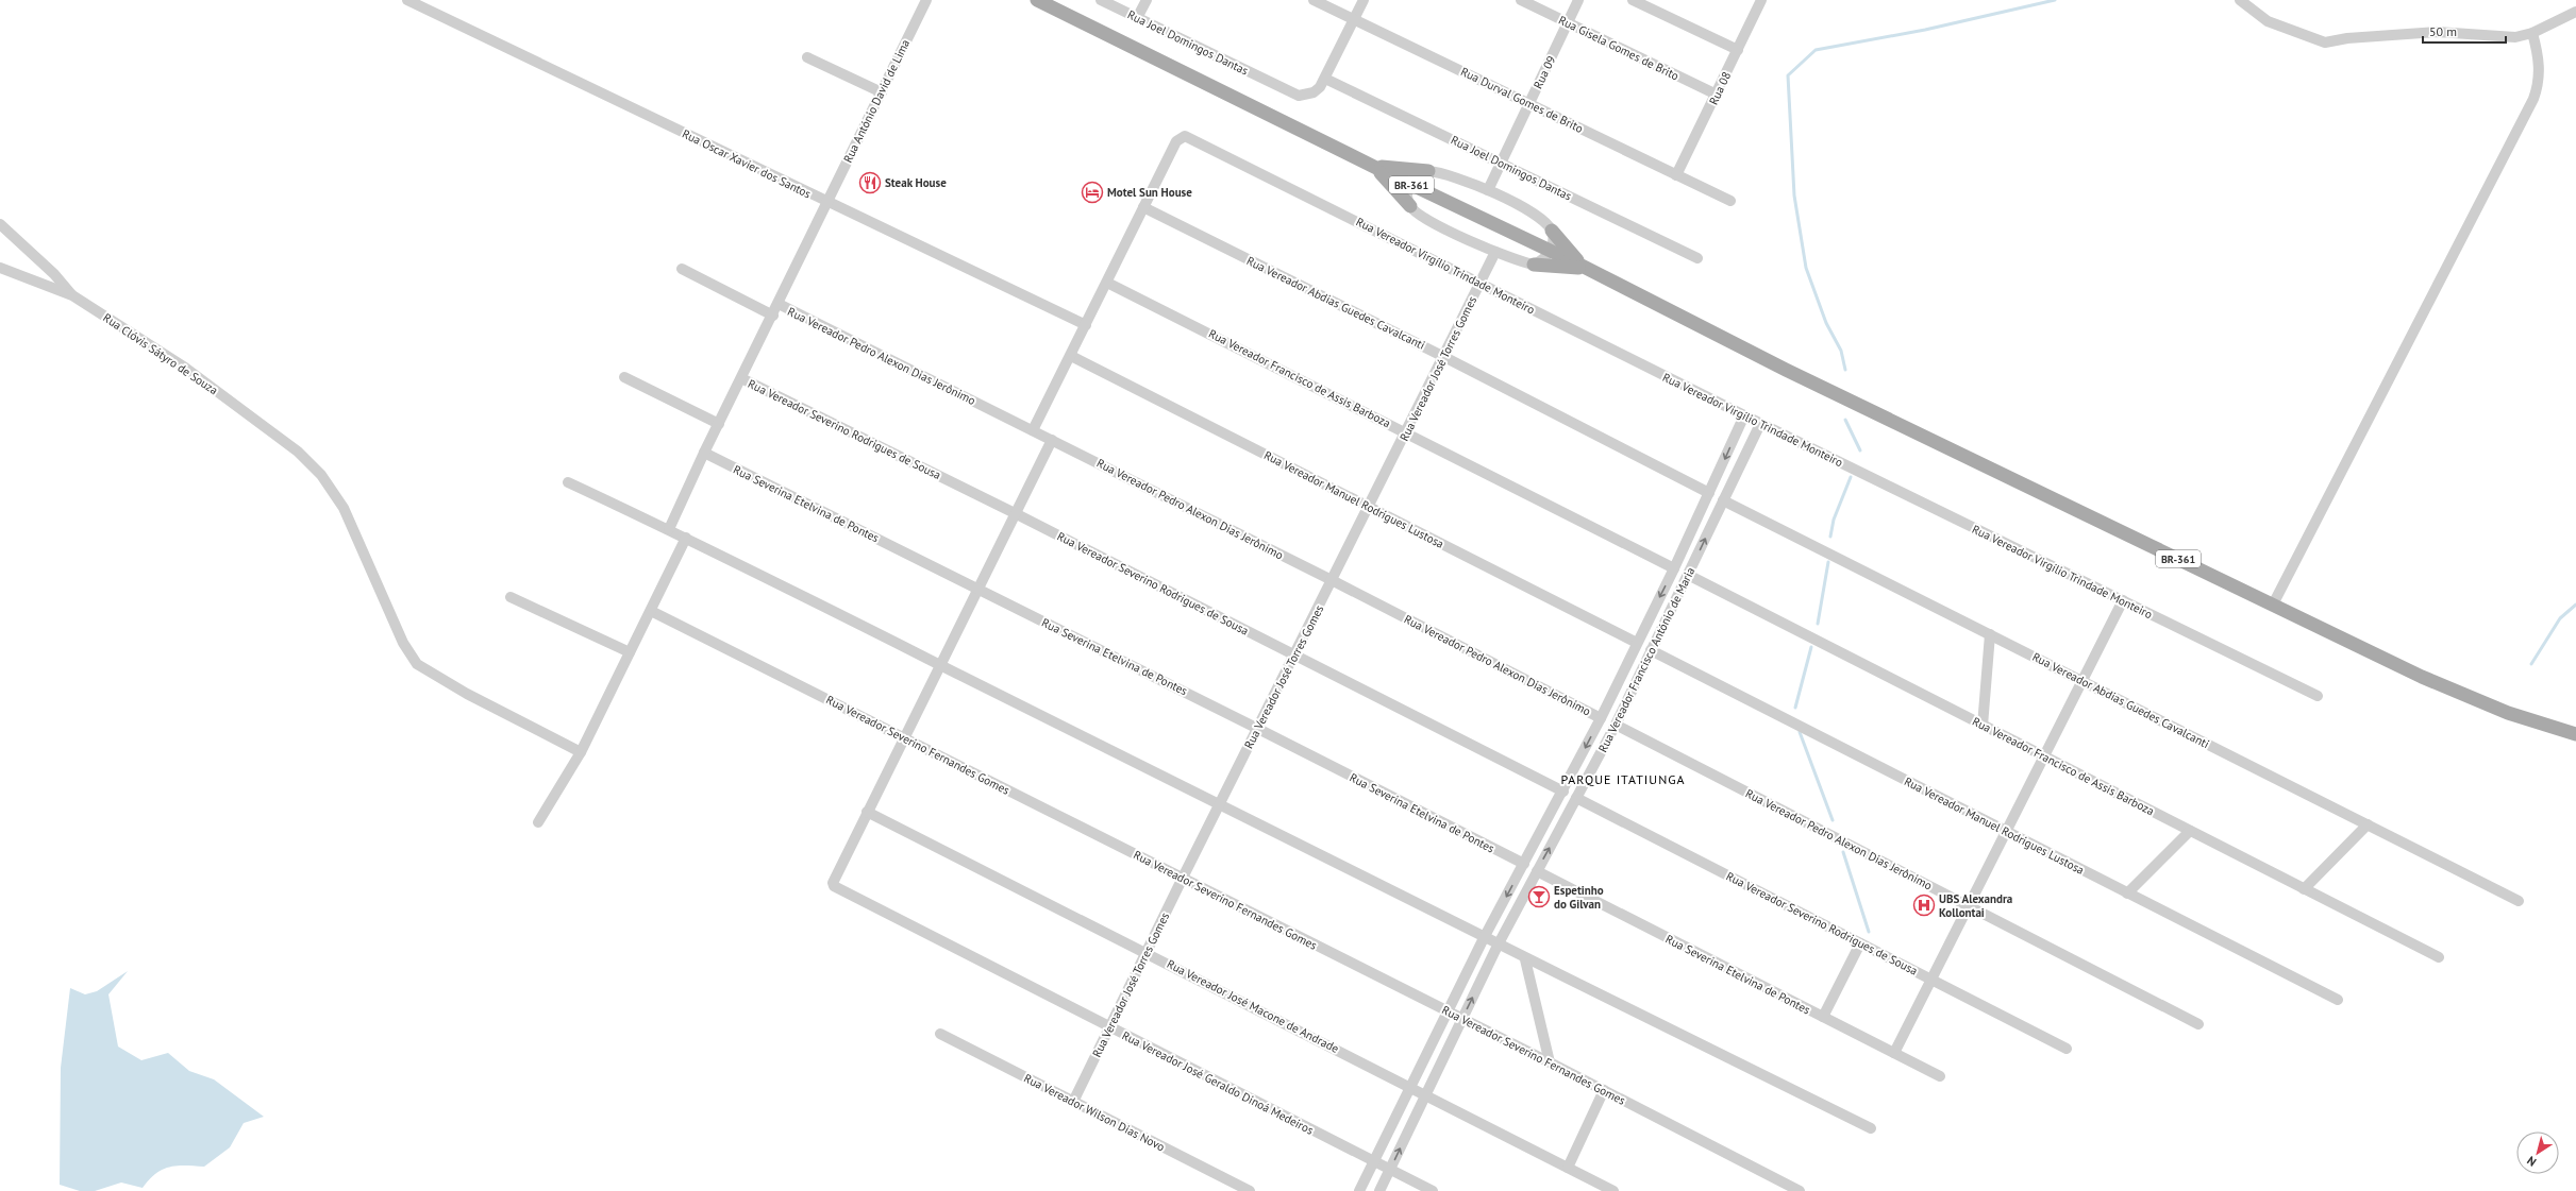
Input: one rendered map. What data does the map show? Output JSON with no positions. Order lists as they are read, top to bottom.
{
  "streets": {
    "main road": ["BR-361"],
    "street": [
      "Rua Joel Domingos Dantas",
      "Rua Gisela Gomes de Brito",
      "Rua 09",
      "Rua 08",
      "Rua Durval Gomes de Brito",
      "Rua António David de Lima",
      "Rua Oscar Xavier dos Santos",
      "Rua Vereador Virgílio Trindade Monteiro",
      "Rua Vereador Abdias Guedes Cavalcanti",
      "Rua Clóvis Sátyro de Souza",
      "Rua Vereador Pedro Alexon Dias Jerônimo",
      "Rua Vereador José Torres Gomes",
      "Rua Vereador Francisco de Assis Barboza",
      "Rua Vereador Severino Rodrigues de Sousa",
      "Rua Vereador Manuel Rodrigues Lustosa",
      "Rua Severina Etelvina de Pontes",
      "Rua Vereador Francisco António de Maria",
      "Rua Vereador Severino Fernandes Gomes",
      "Rua Vereador José Macone de Andrade",
      "Rua Vereador José Geraldo Dinoá Medeiros",
      "Rua Vereador Wilson Dias Novo"
    ]
  },
  "crossings": [
    ["Rua Joel Domingos Dantas", "Rua 09"],
    ["Rua Gisela Gomes de Brito", "Rua 09"],
    ["Rua Gisela Gomes de Brito", "Rua 08"],
    ["Rua 09", "Rua Durval Gomes de Brito"],
    ["Rua 08", "Rua Durval Gomes de Brito"],
    ["Rua António David de Lima", "Rua Oscar Xavier dos Santos"],
    ["Rua António David de Lima", "Rua Vereador Pedro Alexon Dias Jerônimo"],
    ["Rua António David de Lima", "Rua Vereador Severino Rodrigues de Sousa"],
    ["Rua António David de Lima", "Rua Severina Etelvina de Pontes"],
    ["Rua Vereador Virgílio Trindade Monteiro", "Rua Vereador Abdias Guedes Cavalcanti"],
    ["Rua Vereador Virgílio Trindade Monteiro", "Rua Vereador José Torres Gomes"],
    ["Rua Vereador Virgílio Trindade Monteiro", "Rua Vereador Francisco António de Maria"],
    ["Rua Vereador Abdias Guedes Cavalcanti", "Rua Vereador José Torres Gomes"],
    ["Rua Vereador Abdias Guedes Cavalcanti", "Rua Vereador Francisco António de Maria"],
    ["Rua Vereador Pedro Alexon Dias Jerônimo", "Rua Vereador José Torres Gomes"],
    ["Rua Vereador Pedro Alexon Dias Jerônimo", "Rua Vereador Francisco António de Maria"],
    ["Rua Vereador José Torres Gomes", "Rua Vereador Francisco de Assis Barboza"],
    ["Rua Vereador José Torres Gomes", "Rua Vereador Severino Rodrigues de Sousa"],
    ["Rua Vereador José Torres Gomes", "Rua Vereador Manuel Rodrigues Lustosa"],
    ["Rua Vereador José Torres Gomes", "Rua Severina Etelvina de Pontes"],
    ["Rua Vereador José Torres Gomes", "Rua Vereador Severino Fernandes Gomes"],
    ["Rua Vereador José Torres Gomes", "Rua Vereador José Macone de Andrade"],
    ["Rua Vereador José Torres Gomes", "Rua Vereador José Geraldo Dinoá Medeiros"],
    ["Rua Vereador José Torres Gomes", "Rua Vereador Wilson Dias Novo"],
    ["Rua Vereador Francisco de Assis Barboza", "Rua Vereador Francisco António de Maria"],
    ["Rua Vereador Severino Rodrigues de Sousa", "Rua Vereador Francisco António de Maria"],
    ["Rua Vereador Manuel Rodrigues Lustosa", "Rua Vereador Francisco António de Maria"],
    ["Rua Severina Etelvina de Pontes", "Rua Vereador Francisco António de Maria"],
    ["Rua Vereador Francisco António de Maria", "Rua Vereador Severino Fernandes Gomes"],
    ["Rua Vereador Francisco António de Maria", "Rua Vereador José Macone de Andrade"],
    ["Rua Vereador Francisco António de Maria", "Rua Vereador José Geraldo Dinoá Medeiros"],
    ["Rua Vereador José Macone de Andrade", "Rua Vereador José Geraldo Dinoá Medeiros"]
  ],
  "districts": ["PARQUE ITATIUNGA"],
  "places": {
    "restaurant": ["Steak House"],
    "hotel": ["Motel Sun House"],
    "bar": ["Espetinho do Gilvan"],
    "hospital": ["UBS Alexandra Kollontai"]
  },
  "scale_bar": "50 m",
  "north": "bottom left"
}
